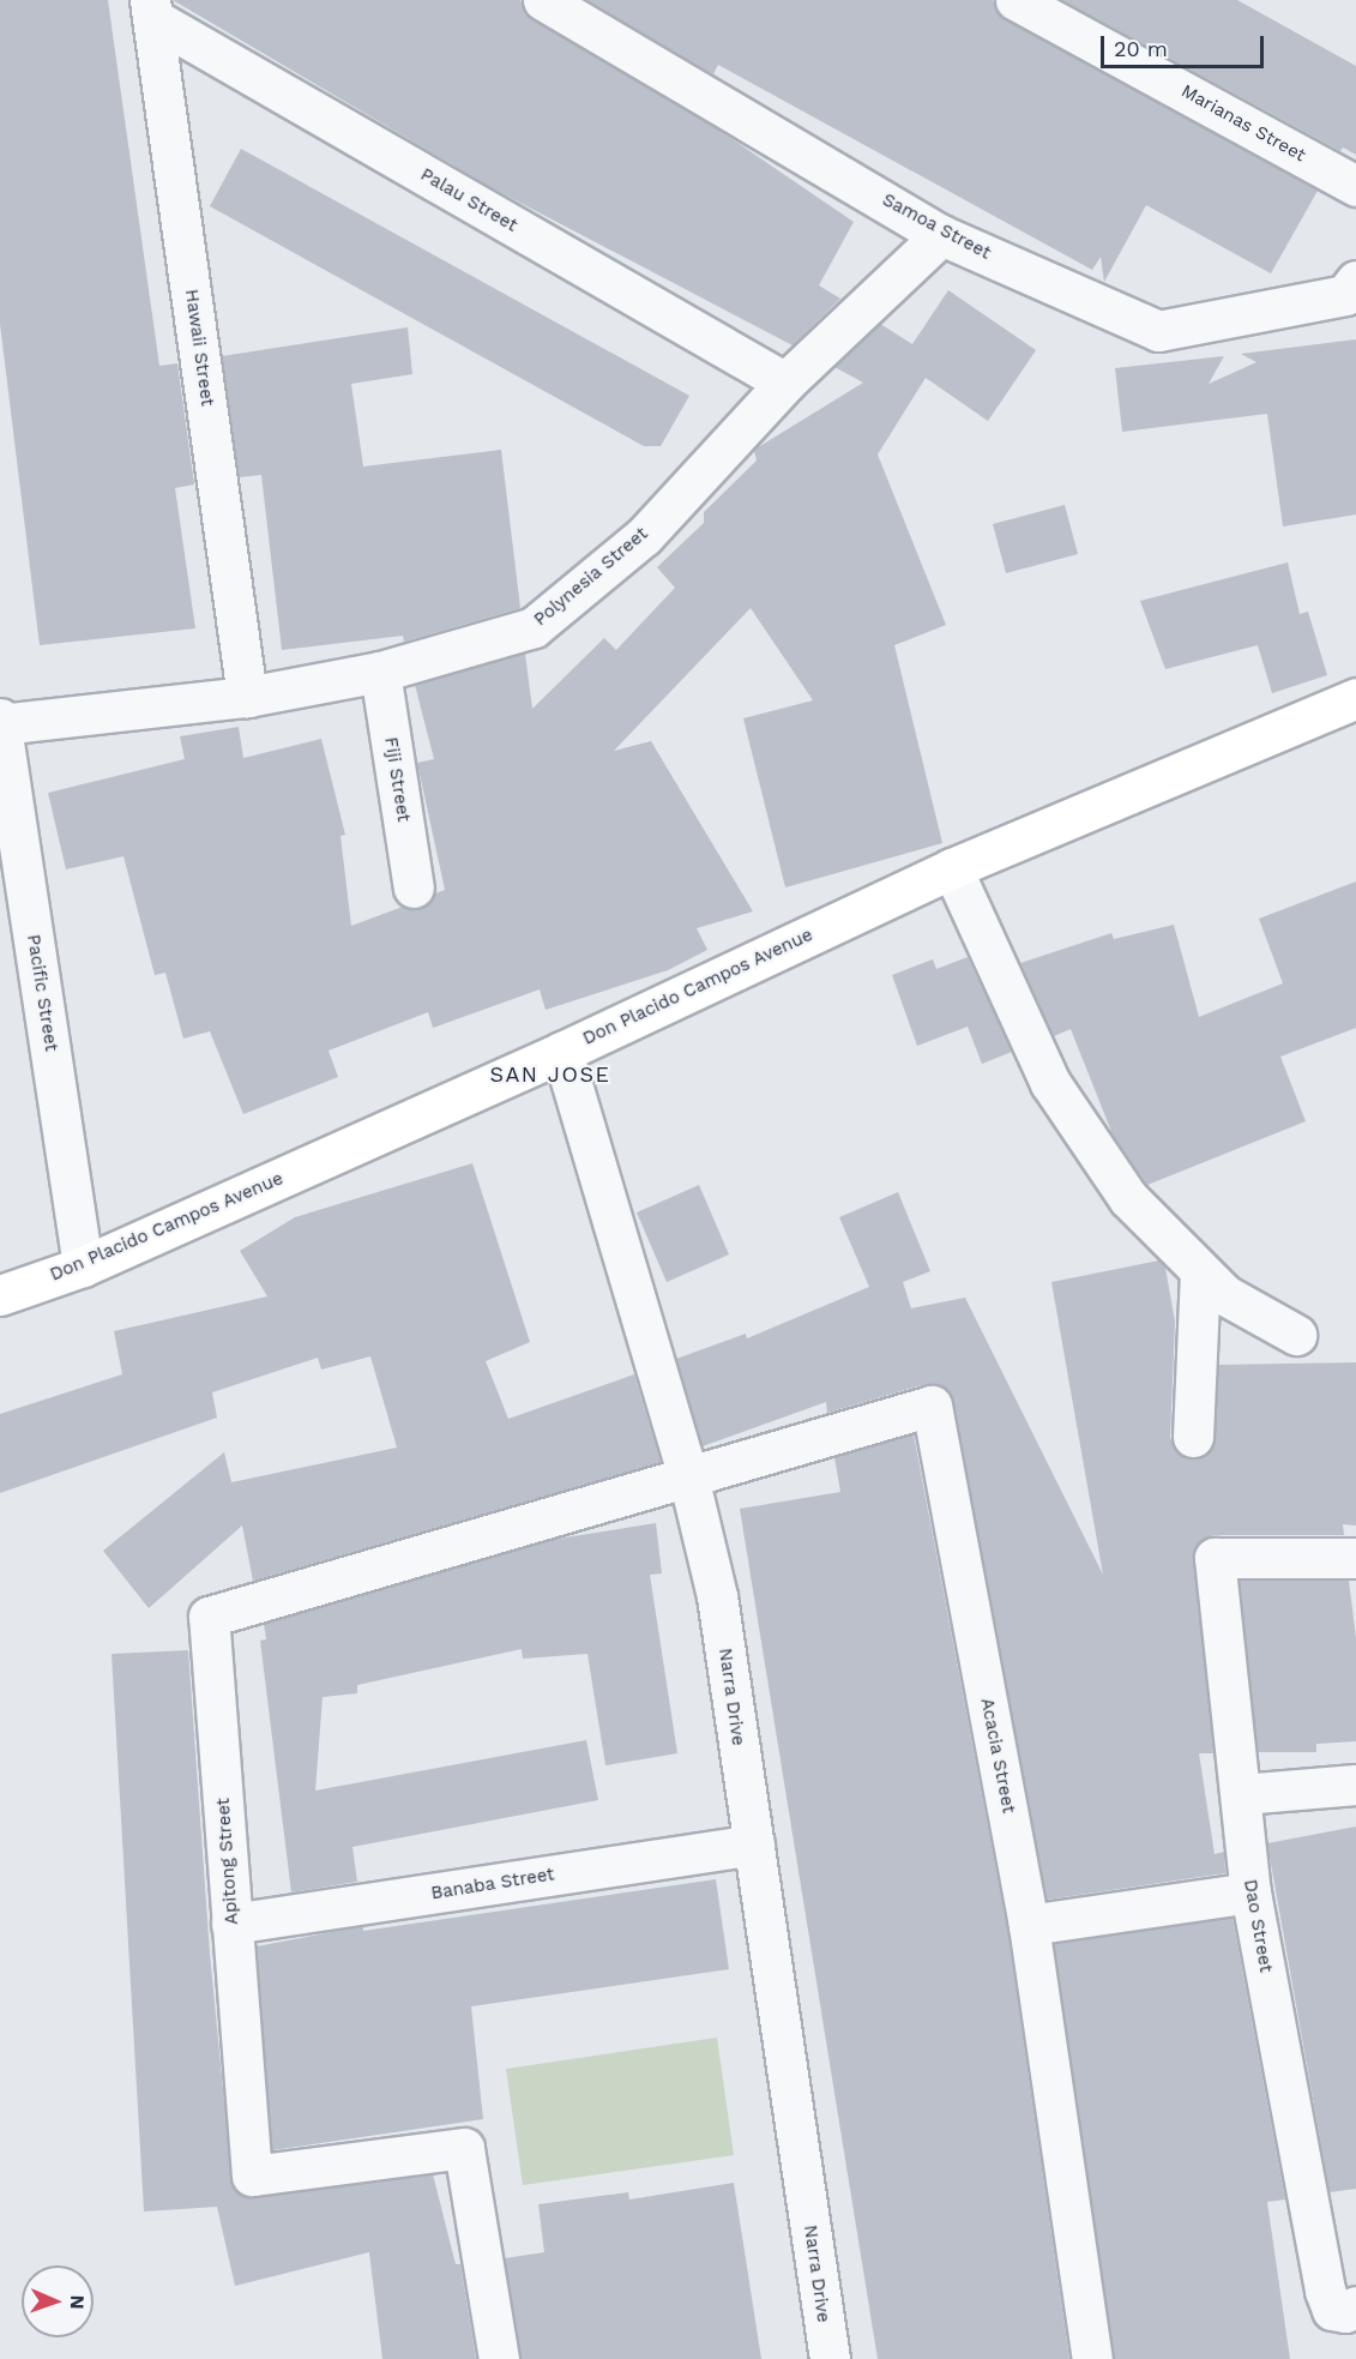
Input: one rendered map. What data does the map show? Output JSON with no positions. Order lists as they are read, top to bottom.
{
  "streets": {
    "main road": ["Don Placido Campos Avenue"],
    "street": [
      "Marianas Street",
      "Palau Street",
      "Samoa Street",
      "Hawaii Street",
      "Polynesia Street",
      "Fiji Street",
      "Pacific Street",
      "Narra Drive",
      "Acacia Street",
      "Apitong Street",
      "Banaba Street",
      "Dao Street"
    ]
  },
  "crossings": [
    ["Palau Street", "Hawaii Street"],
    ["Palau Street", "Polynesia Street"],
    ["Samoa Street", "Polynesia Street"],
    ["Hawaii Street", "Polynesia Street"],
    ["Polynesia Street", "Fiji Street"],
    ["Polynesia Street", "Pacific Street"],
    ["Don Placido Campos Avenue", "Pacific Street"],
    ["Don Placido Campos Avenue", "Narra Drive"],
    ["Narra Drive", "Acacia Street"],
    ["Narra Drive", "Apitong Street"],
    ["Narra Drive", "Banaba Street"],
    ["Acacia Street", "Apitong Street"],
    ["Apitong Street", "Banaba Street"]
  ],
  "districts": ["SAN JOSE"],
  "scale_bar": "20 m",
  "north": "right"
}
